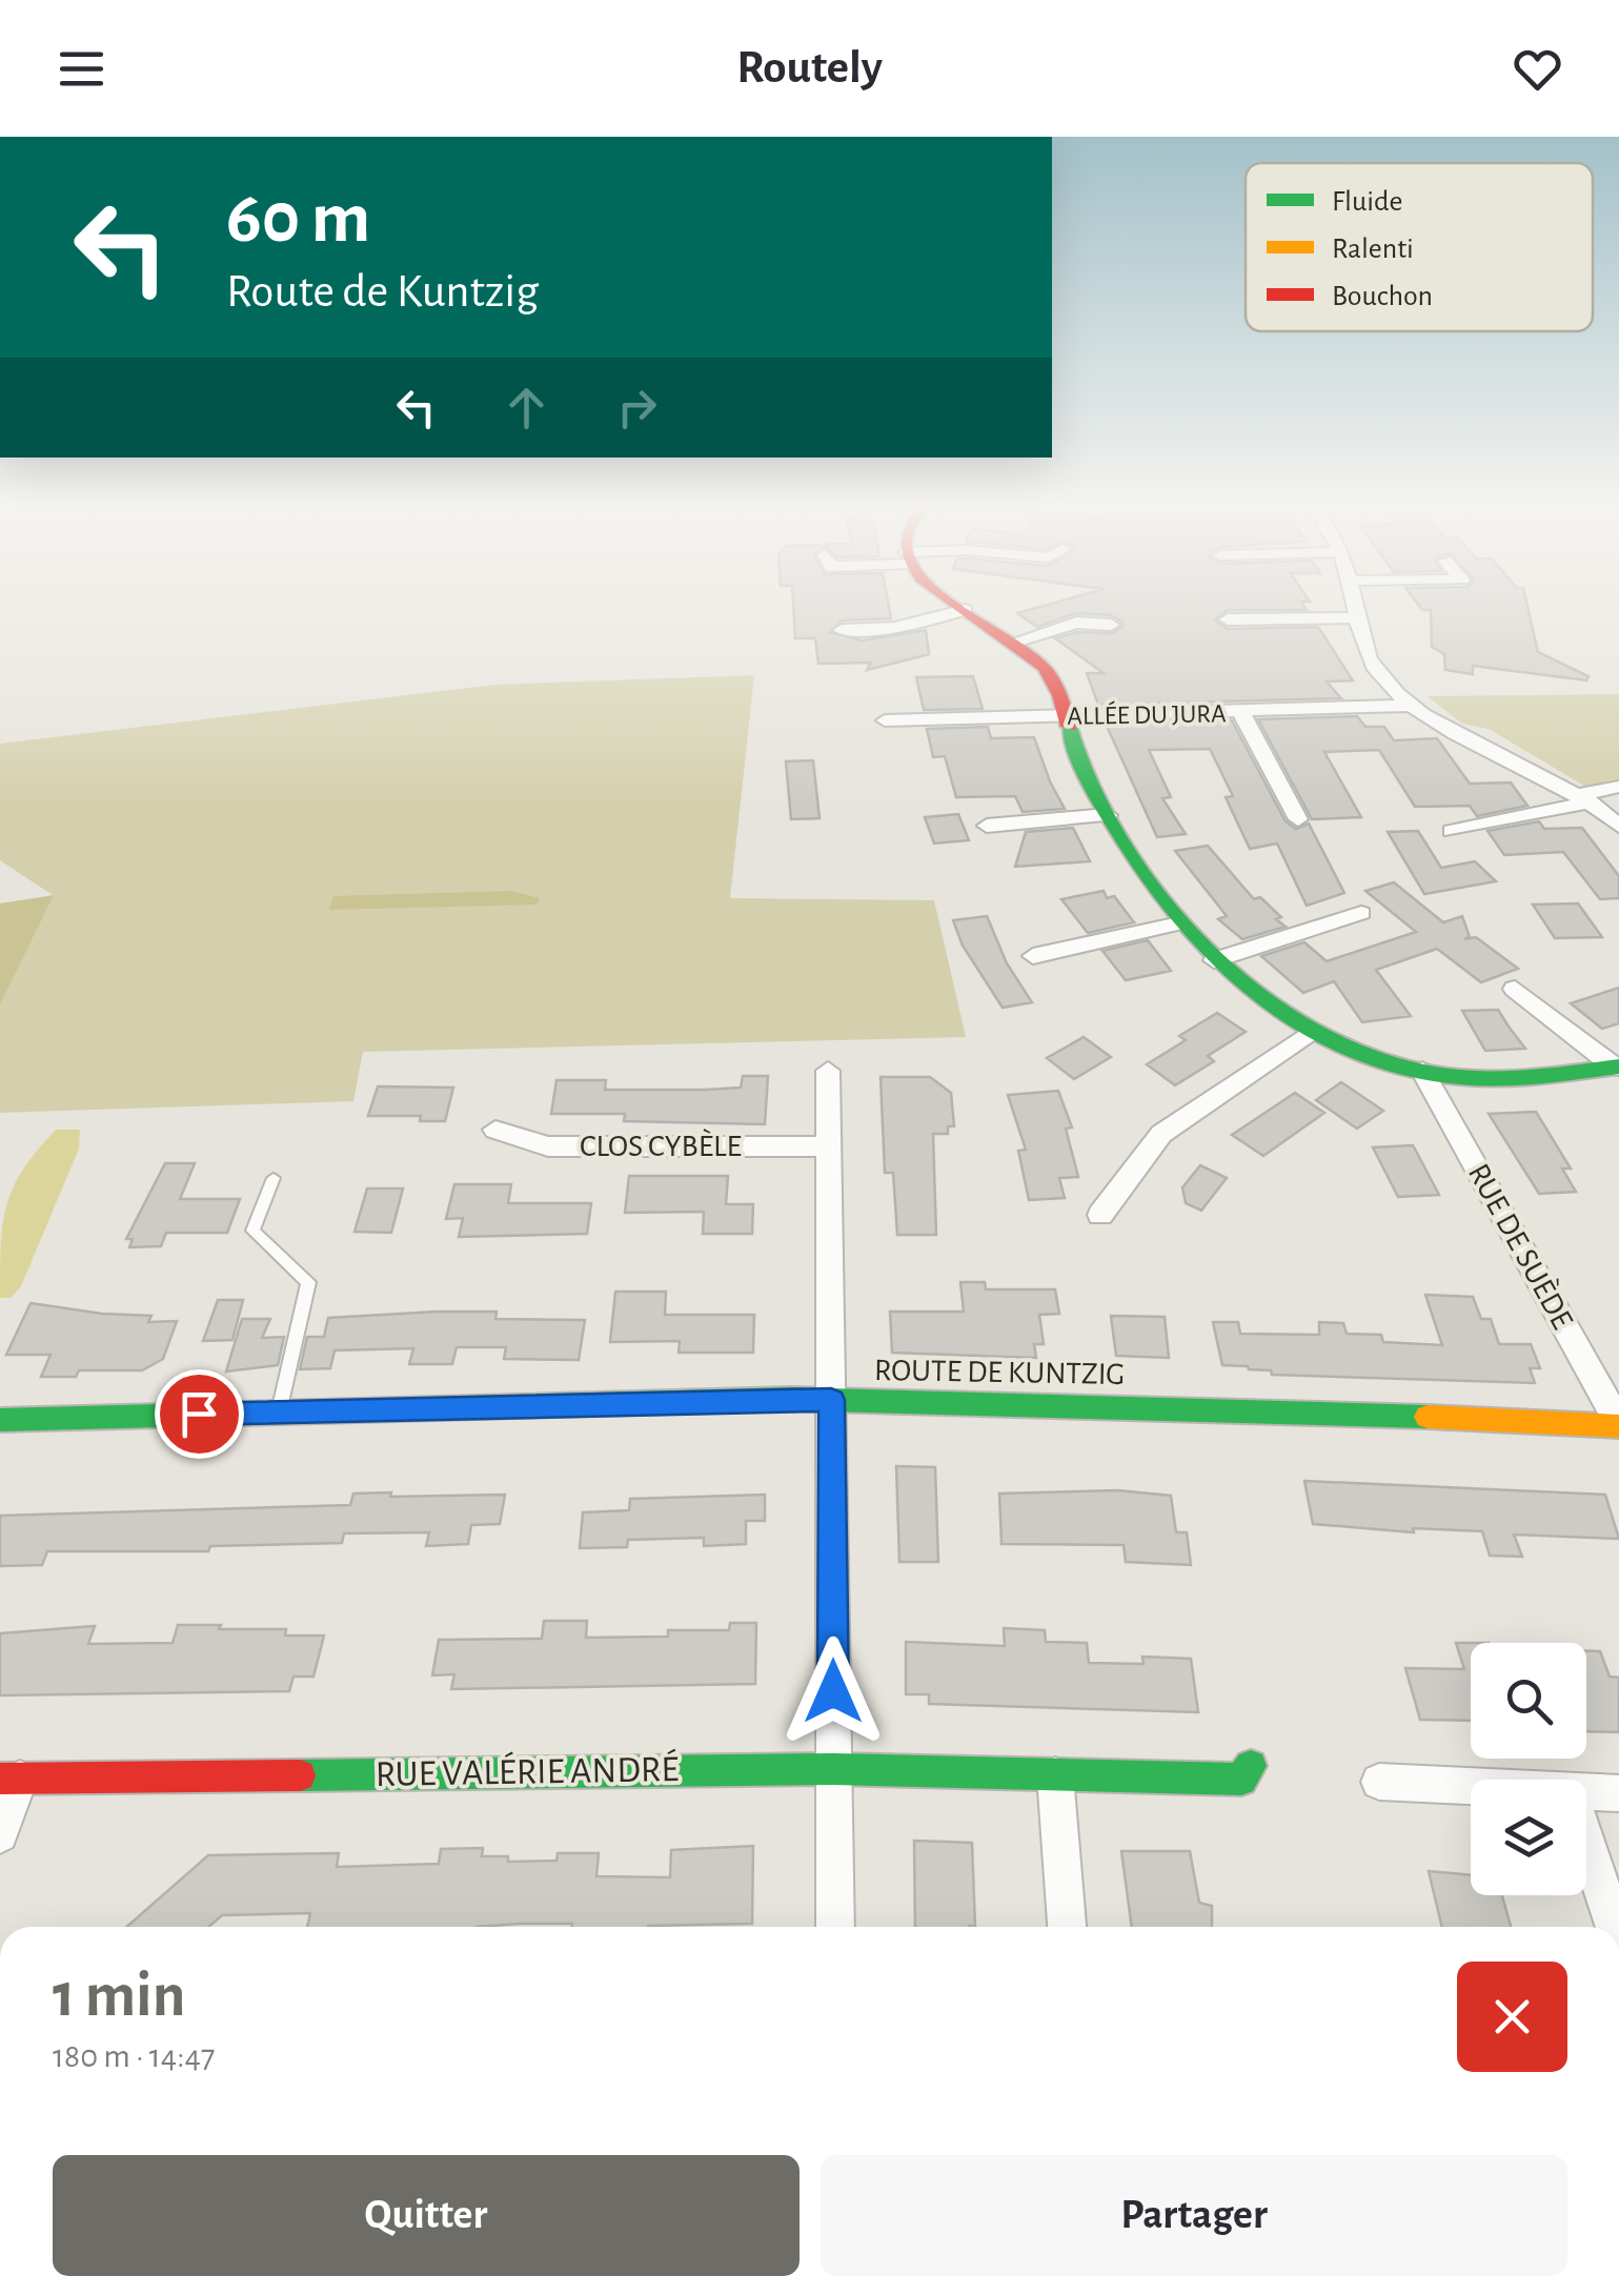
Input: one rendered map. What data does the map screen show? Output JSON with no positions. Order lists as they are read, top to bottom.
{
  "streets": {
    "street": [
      "ALLÉE DU JURA",
      "CLOS CYBÈLE",
      "RUE DE SUÈDE",
      "ROUTE DE KUNTZIG",
      "RUE VALÉRIE ANDRÉ"
    ]
  },
  "crossings": [
    ["RUE DE SUÈDE", "ROUTE DE KUNTZIG"]
  ],
  "legend": ["Fluide", "Ralenti", "Bouchon"],
  "page": {
    "header": "Routely",
    "turn": ["60 m", "Route de Kuntzig"],
    "heading": ["1 min", "180 m · 14:47"],
    "buttons": ["Quitter", "Partager"]
  }
}
